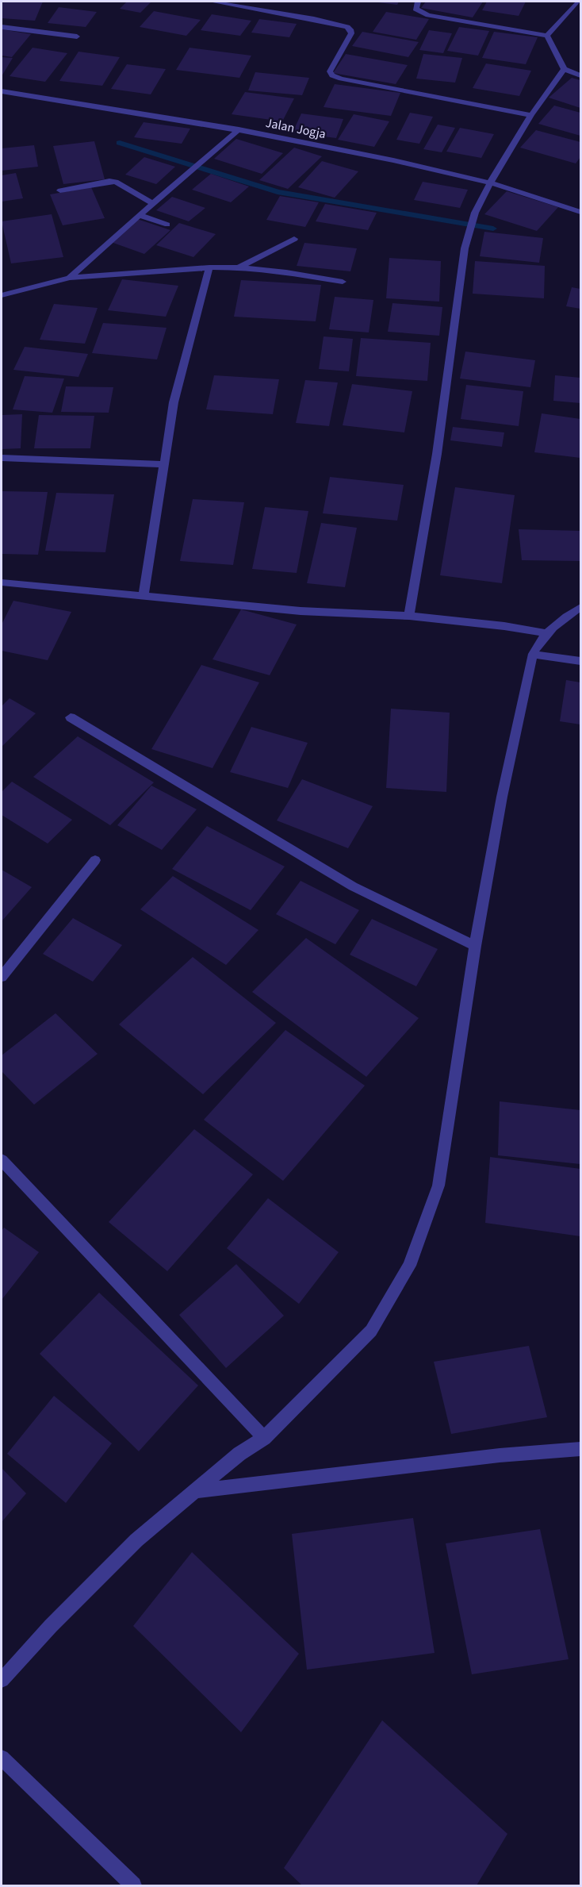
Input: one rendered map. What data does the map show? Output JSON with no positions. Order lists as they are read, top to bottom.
{
  "streets": {
    "street": ["Jalan Jogja"]
  }
}
